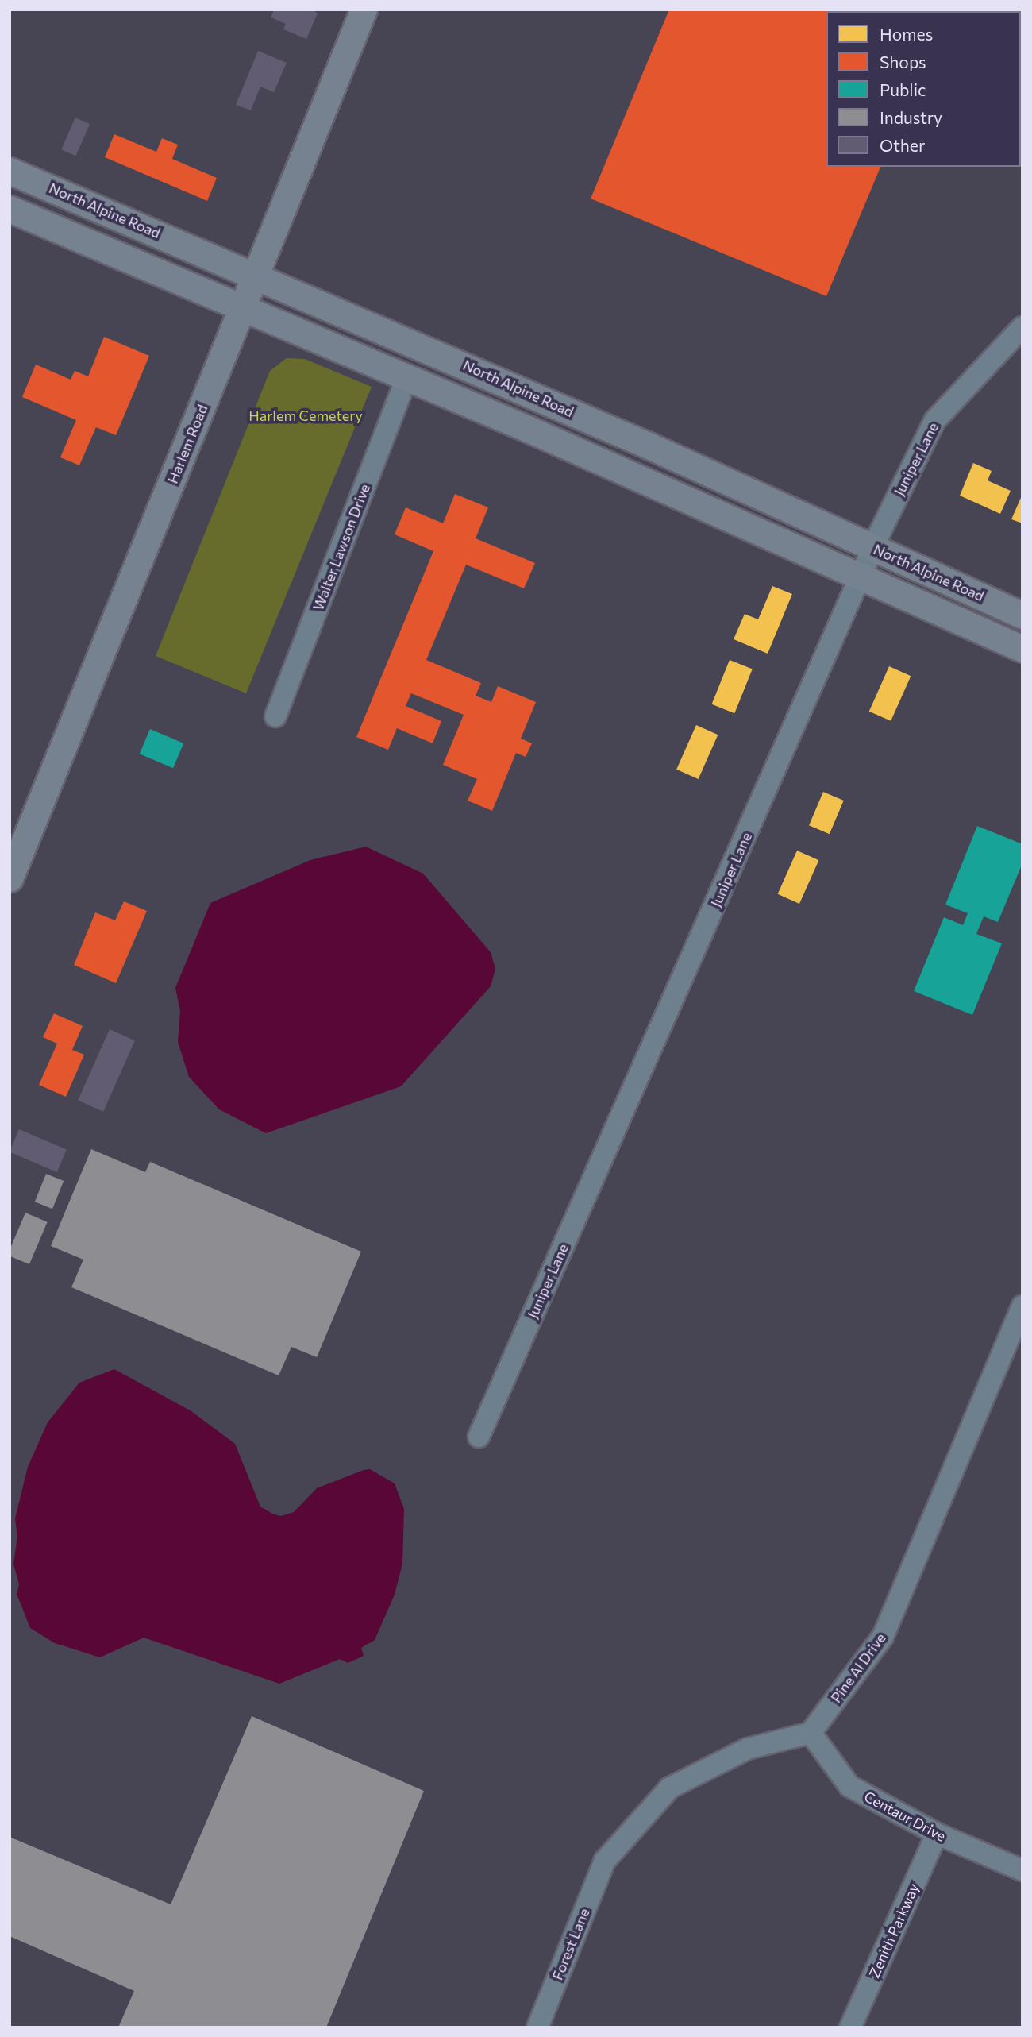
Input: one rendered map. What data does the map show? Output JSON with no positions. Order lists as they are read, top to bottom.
{
  "streets": {
    "main road": ["North Alpine Road", "Harlem Road"],
    "street": [
      "Juniper Lane",
      "Walter Lawson Drive",
      "Pine Al Drive",
      "Centaur Drive",
      "Zenith Parkway",
      "Forest Lane"
    ]
  },
  "crossings": [
    ["North Alpine Road", "Harlem Road"],
    ["North Alpine Road", "Juniper Lane"],
    ["Pine Al Drive", "Centaur Drive"],
    ["Pine Al Drive", "Forest Lane"],
    ["Centaur Drive", "Zenith Parkway"],
    ["Centaur Drive", "Forest Lane"]
  ],
  "parks": ["Harlem Cemetery"],
  "legend": [
    "Homes",
    "Shops",
    "Public",
    "Industry",
    "Other"
  ]
}
